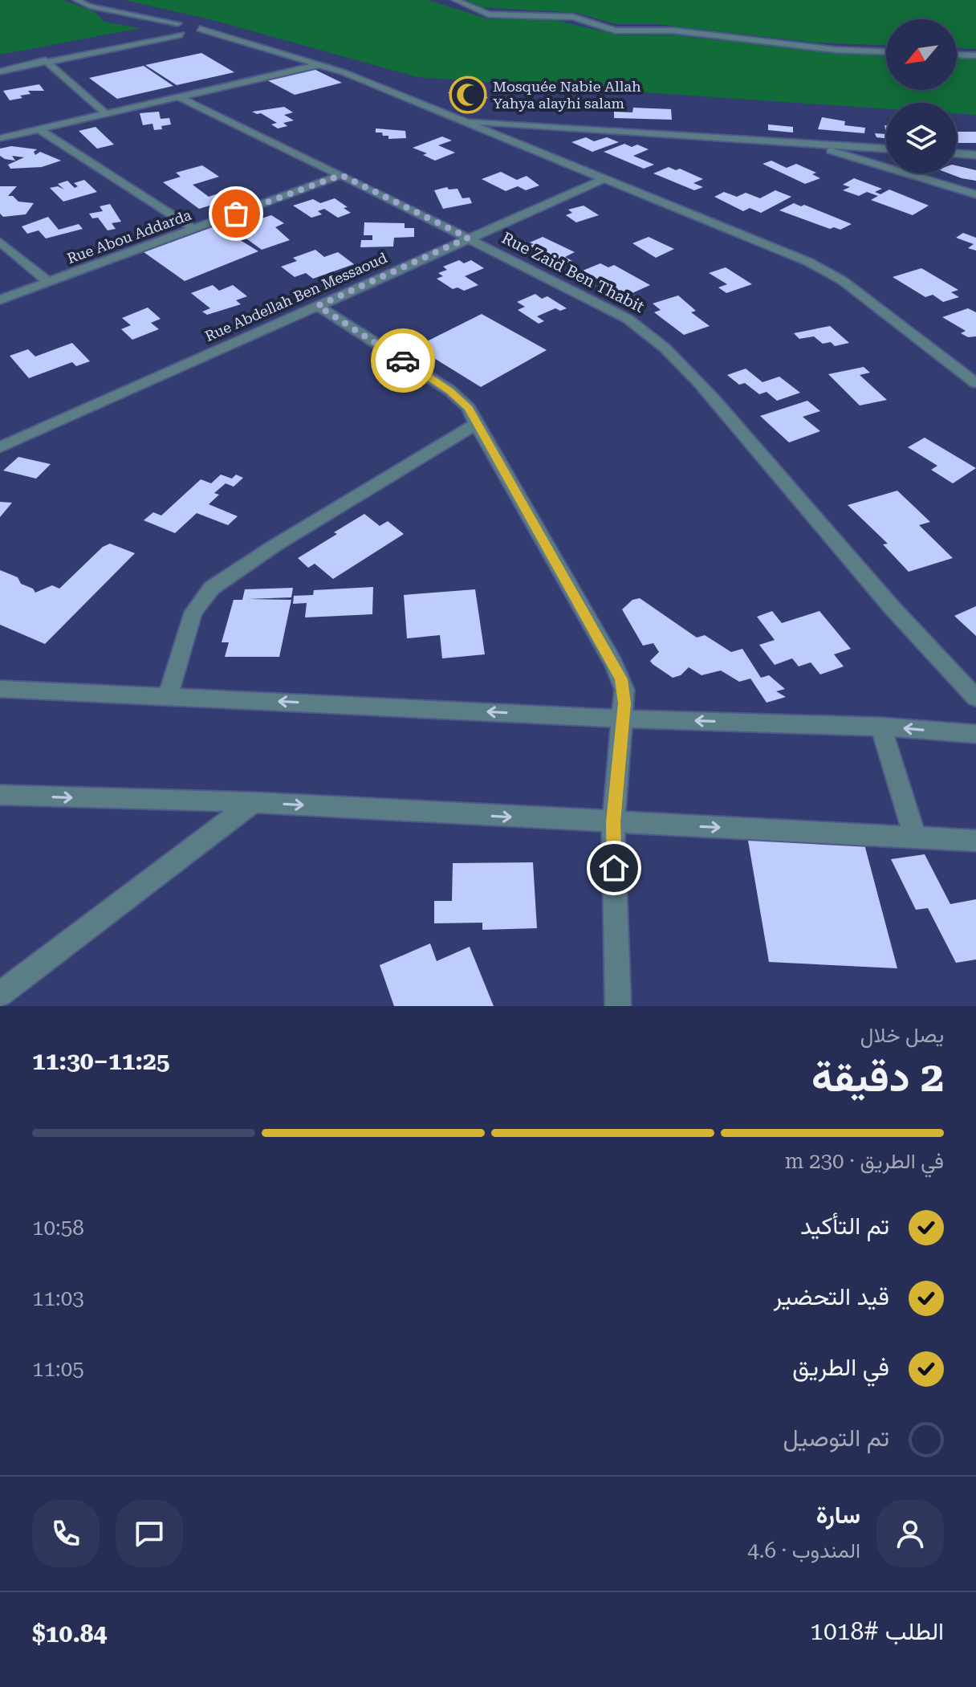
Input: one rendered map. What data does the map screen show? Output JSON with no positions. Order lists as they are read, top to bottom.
{
  "streets": {
    "street": ["Rue Abou Addarda", "Rue Zaid Ben Thabit", "Rue Abdellah Ben Messaoud"]
  },
  "crossings": [
    ["Rue Abou Addarda", "Rue Zaid Ben Thabit"],
    ["Rue Zaid Ben Thabit", "Rue Abdellah Ben Messaoud"]
  ],
  "places": {
    "mosque": ["Mosquée Nabie Allah Yahya alayhi salam"]
  },
  "north": "bottom left",
  "page": {
    "heading": ["2 دقيقة", "يصل خلال", "11:25–11:30"],
    "panel": [
      "سارة",
      "المندوب · 4.6",
      "الطلب #1018",
      "$10.84"
    ],
    "bar": "في الطريق · 230 m",
    "list": [
      ["تم التأكيد", "10:58"],
      ["قيد التحضير", "11:03"],
      ["في الطريق", "11:05"],
      "تم التوصيل"
    ]
  }
}
